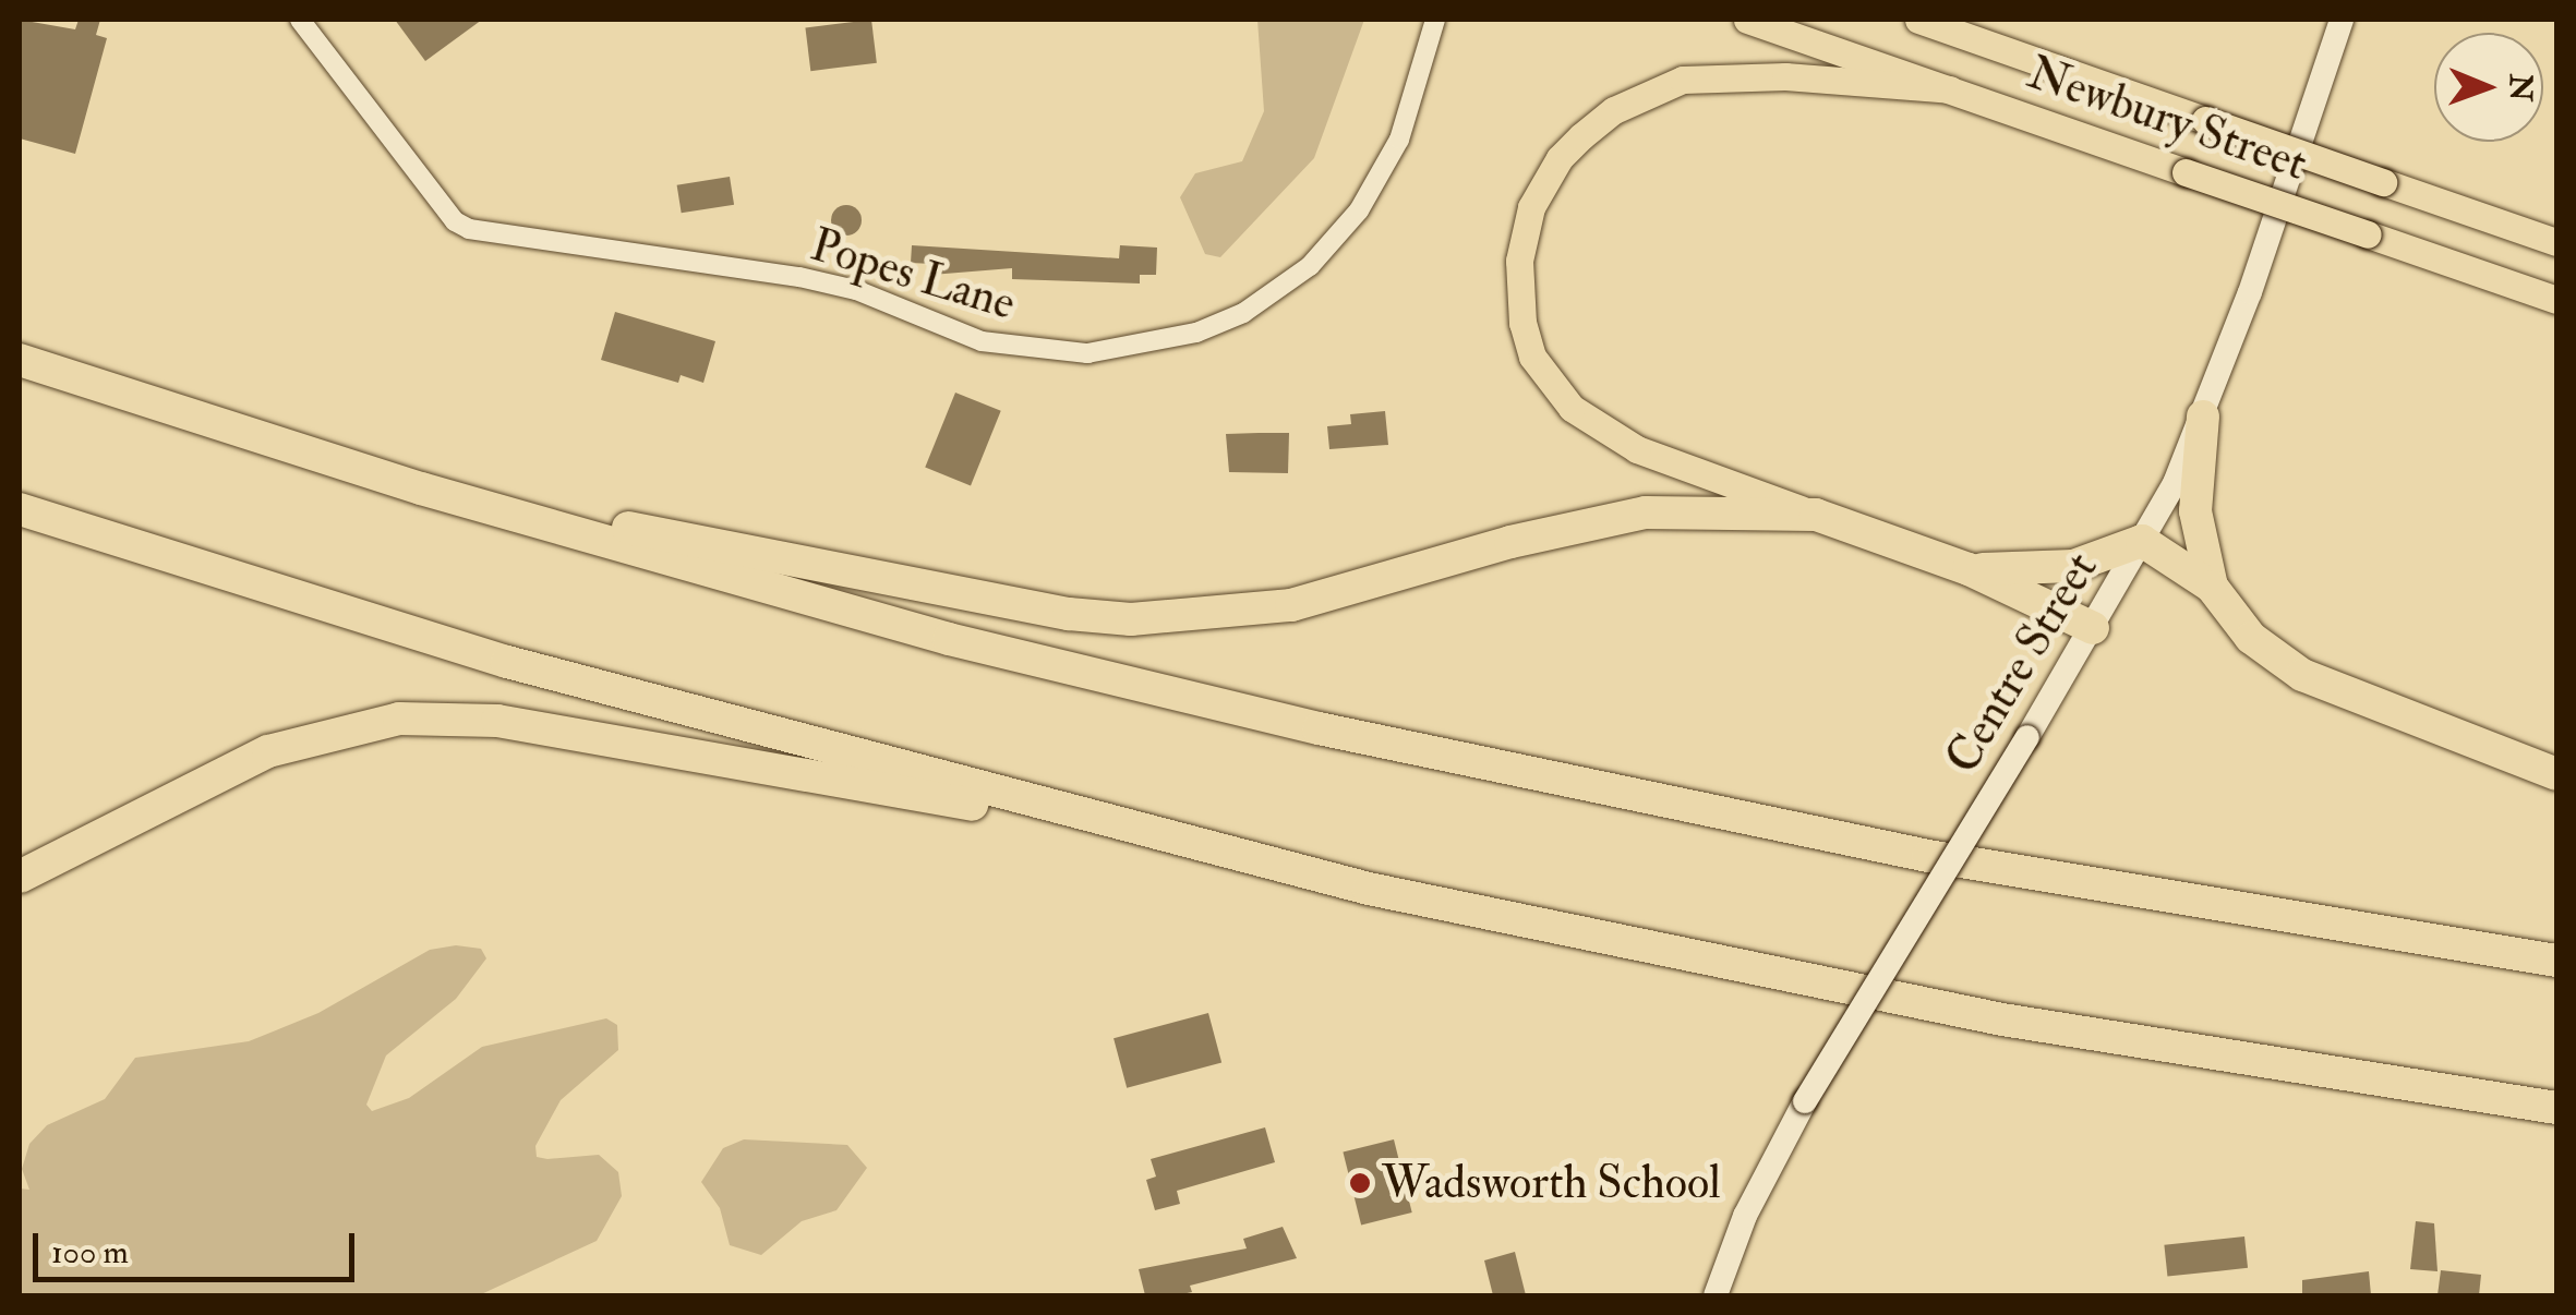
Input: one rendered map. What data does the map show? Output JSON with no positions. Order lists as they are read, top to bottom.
{
  "streets": {
    "main road": ["Newbury Street", "Centre Street"],
    "street": ["Popes Lane"]
  },
  "places": ["Wadsworth School"],
  "scale_bar": "100 m",
  "north": "right"
}
